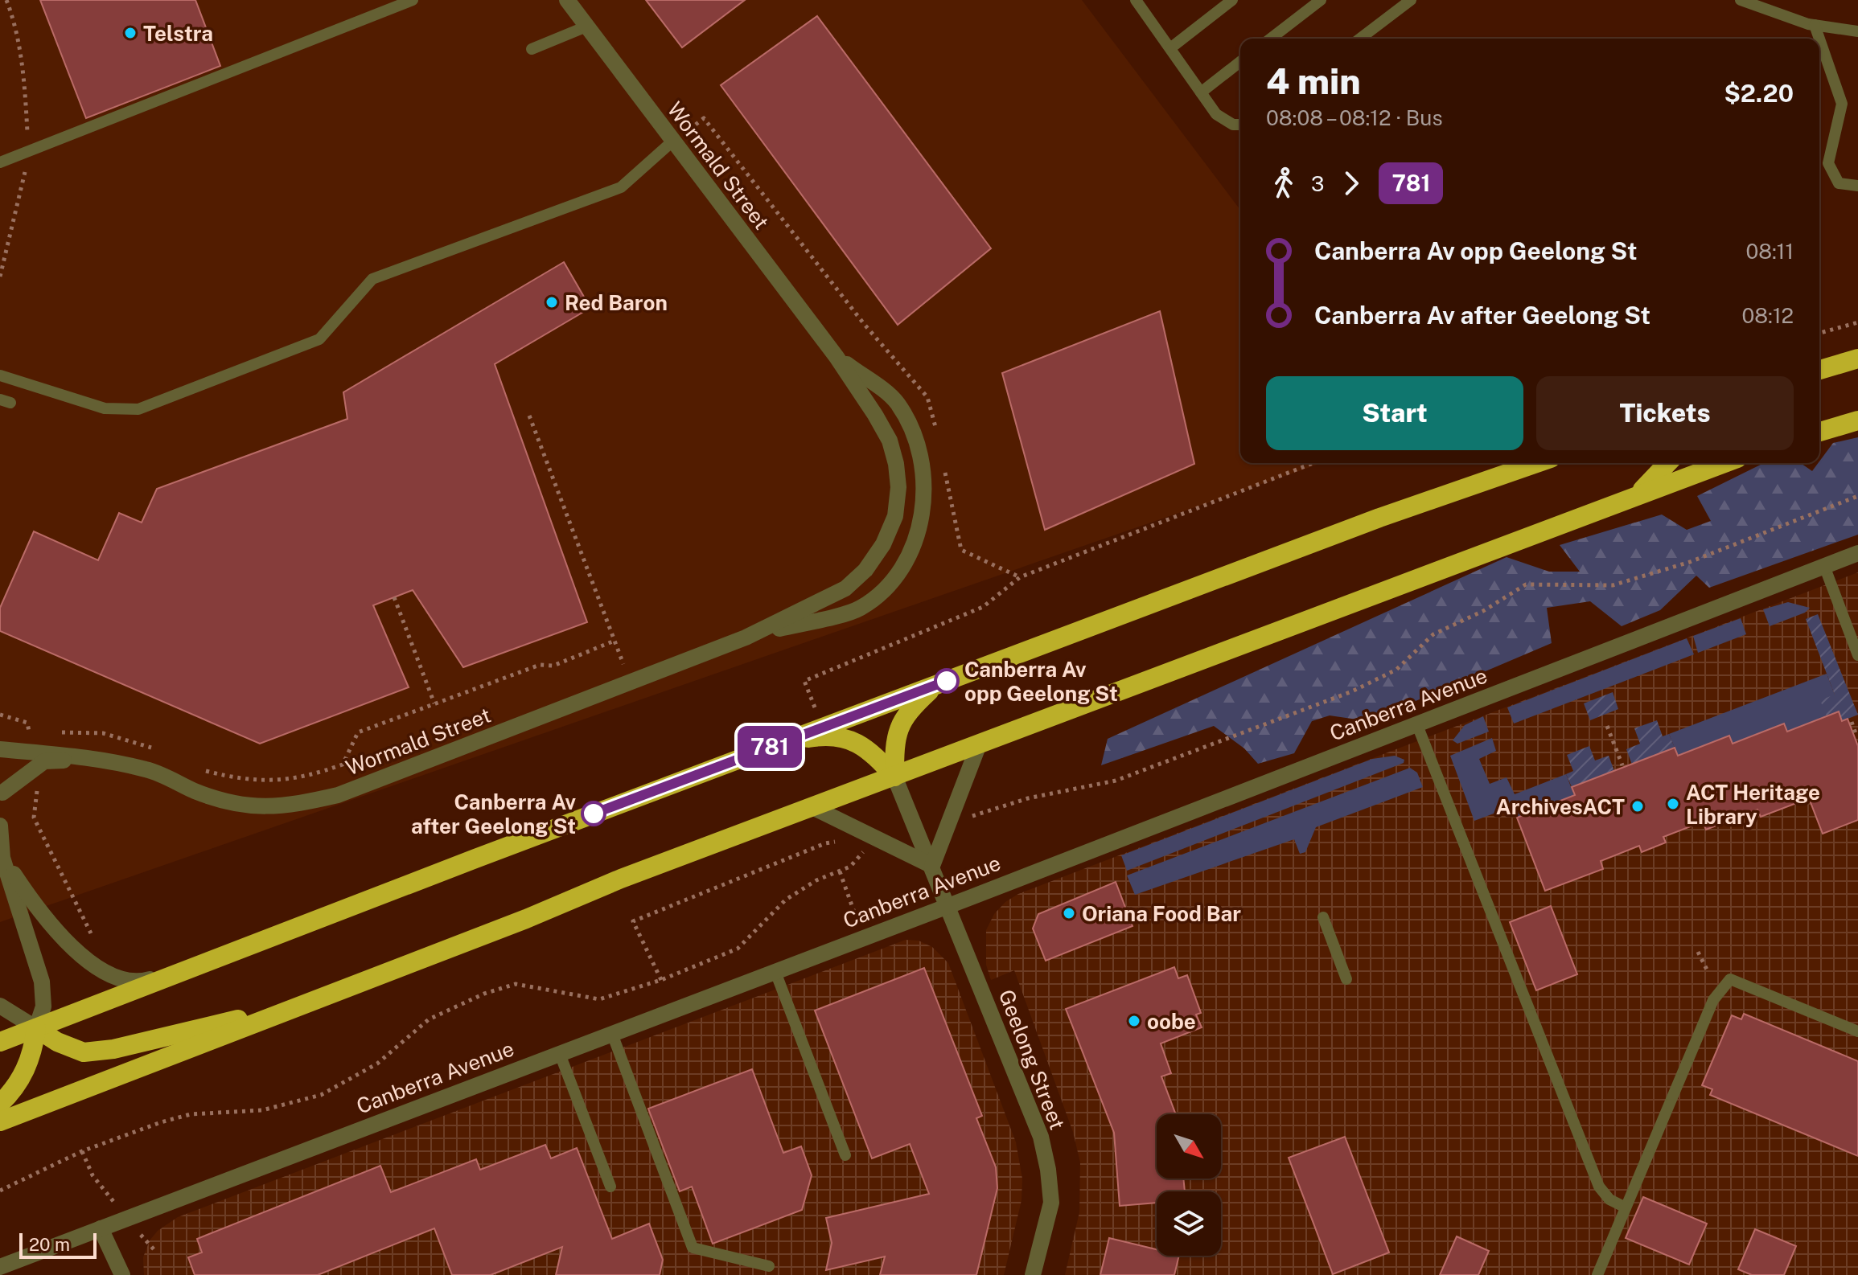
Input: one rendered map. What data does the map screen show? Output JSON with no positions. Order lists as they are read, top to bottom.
{
  "streets": {
    "street": ["Wormald Street", "Canberra Avenue", "Geelong Street"]
  },
  "crossings": [
    ["Canberra Avenue", "Geelong Street"]
  ],
  "places": [
    "Telstra",
    "Red Baron",
    "Canberra Av opp Geelong St",
    "ACT Heritage Library",
    "ArchivesACT",
    "Canberra Av after Geelong St",
    "Oriana Food Bar",
    "oobe"
  ],
  "lines": ["bus line 781"],
  "scale_bar": "20 m",
  "north": "bottom right",
  "page": {
    "on_map": "781",
    "heading": ["4 min", "08:08 – 08:12 · Bus", "$2.20"],
    "legs": ["3", "781"],
    "list": [
      {
        "name": "Canberra Av opp Geelong St",
        "value": "08:11"
      },
      {
        "name": "Canberra Av after Geelong St",
        "value": "08:12"
      }
    ],
    "buttons": ["Start", "Tickets"],
    "scale": "20 m"
  }
}
